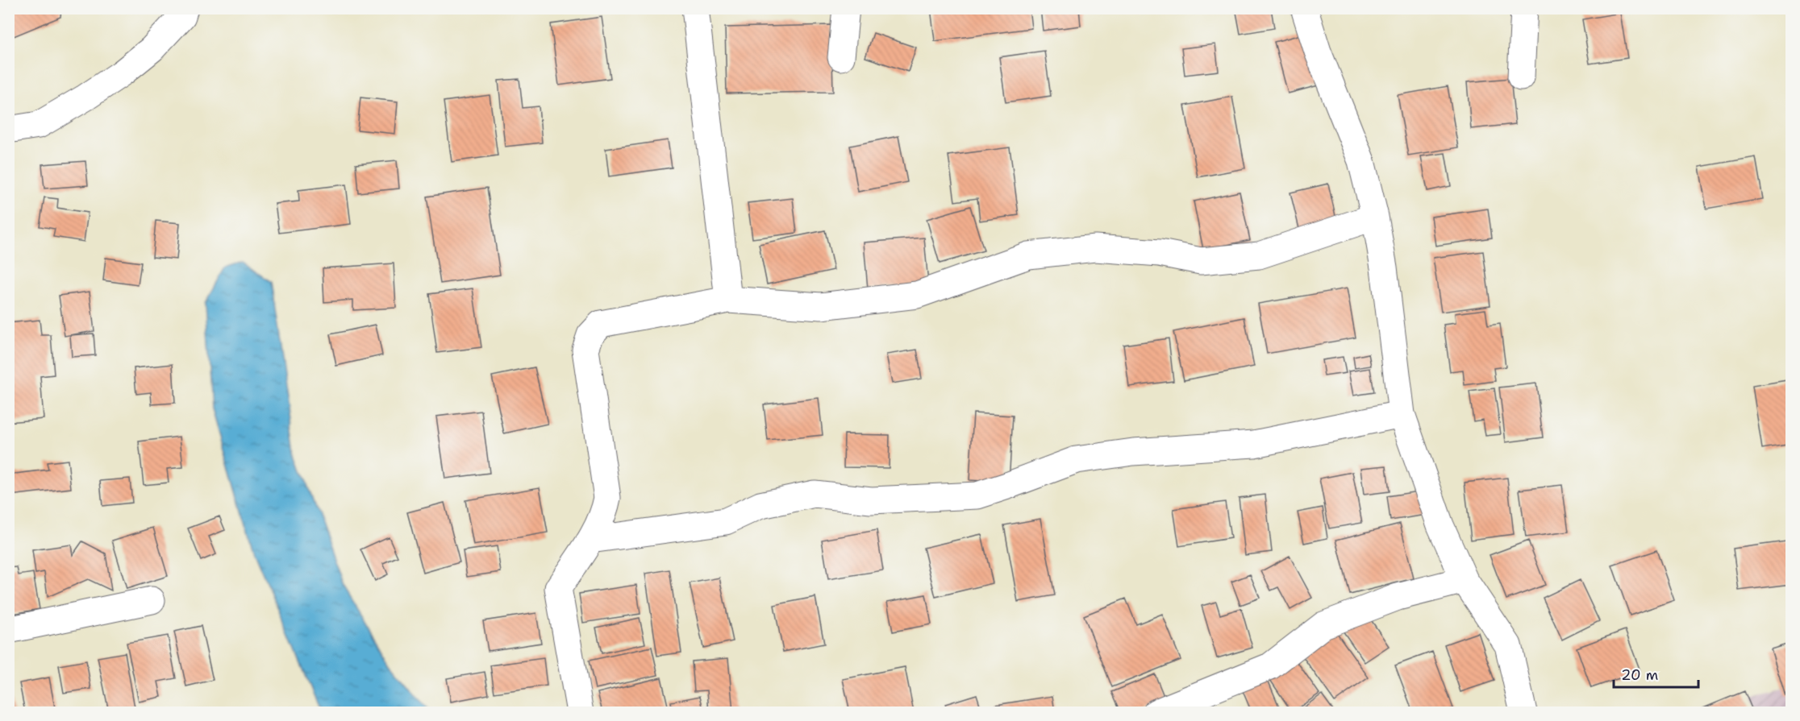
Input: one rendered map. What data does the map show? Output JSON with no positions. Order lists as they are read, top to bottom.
{
  "scale_bar": "20 m"
}
